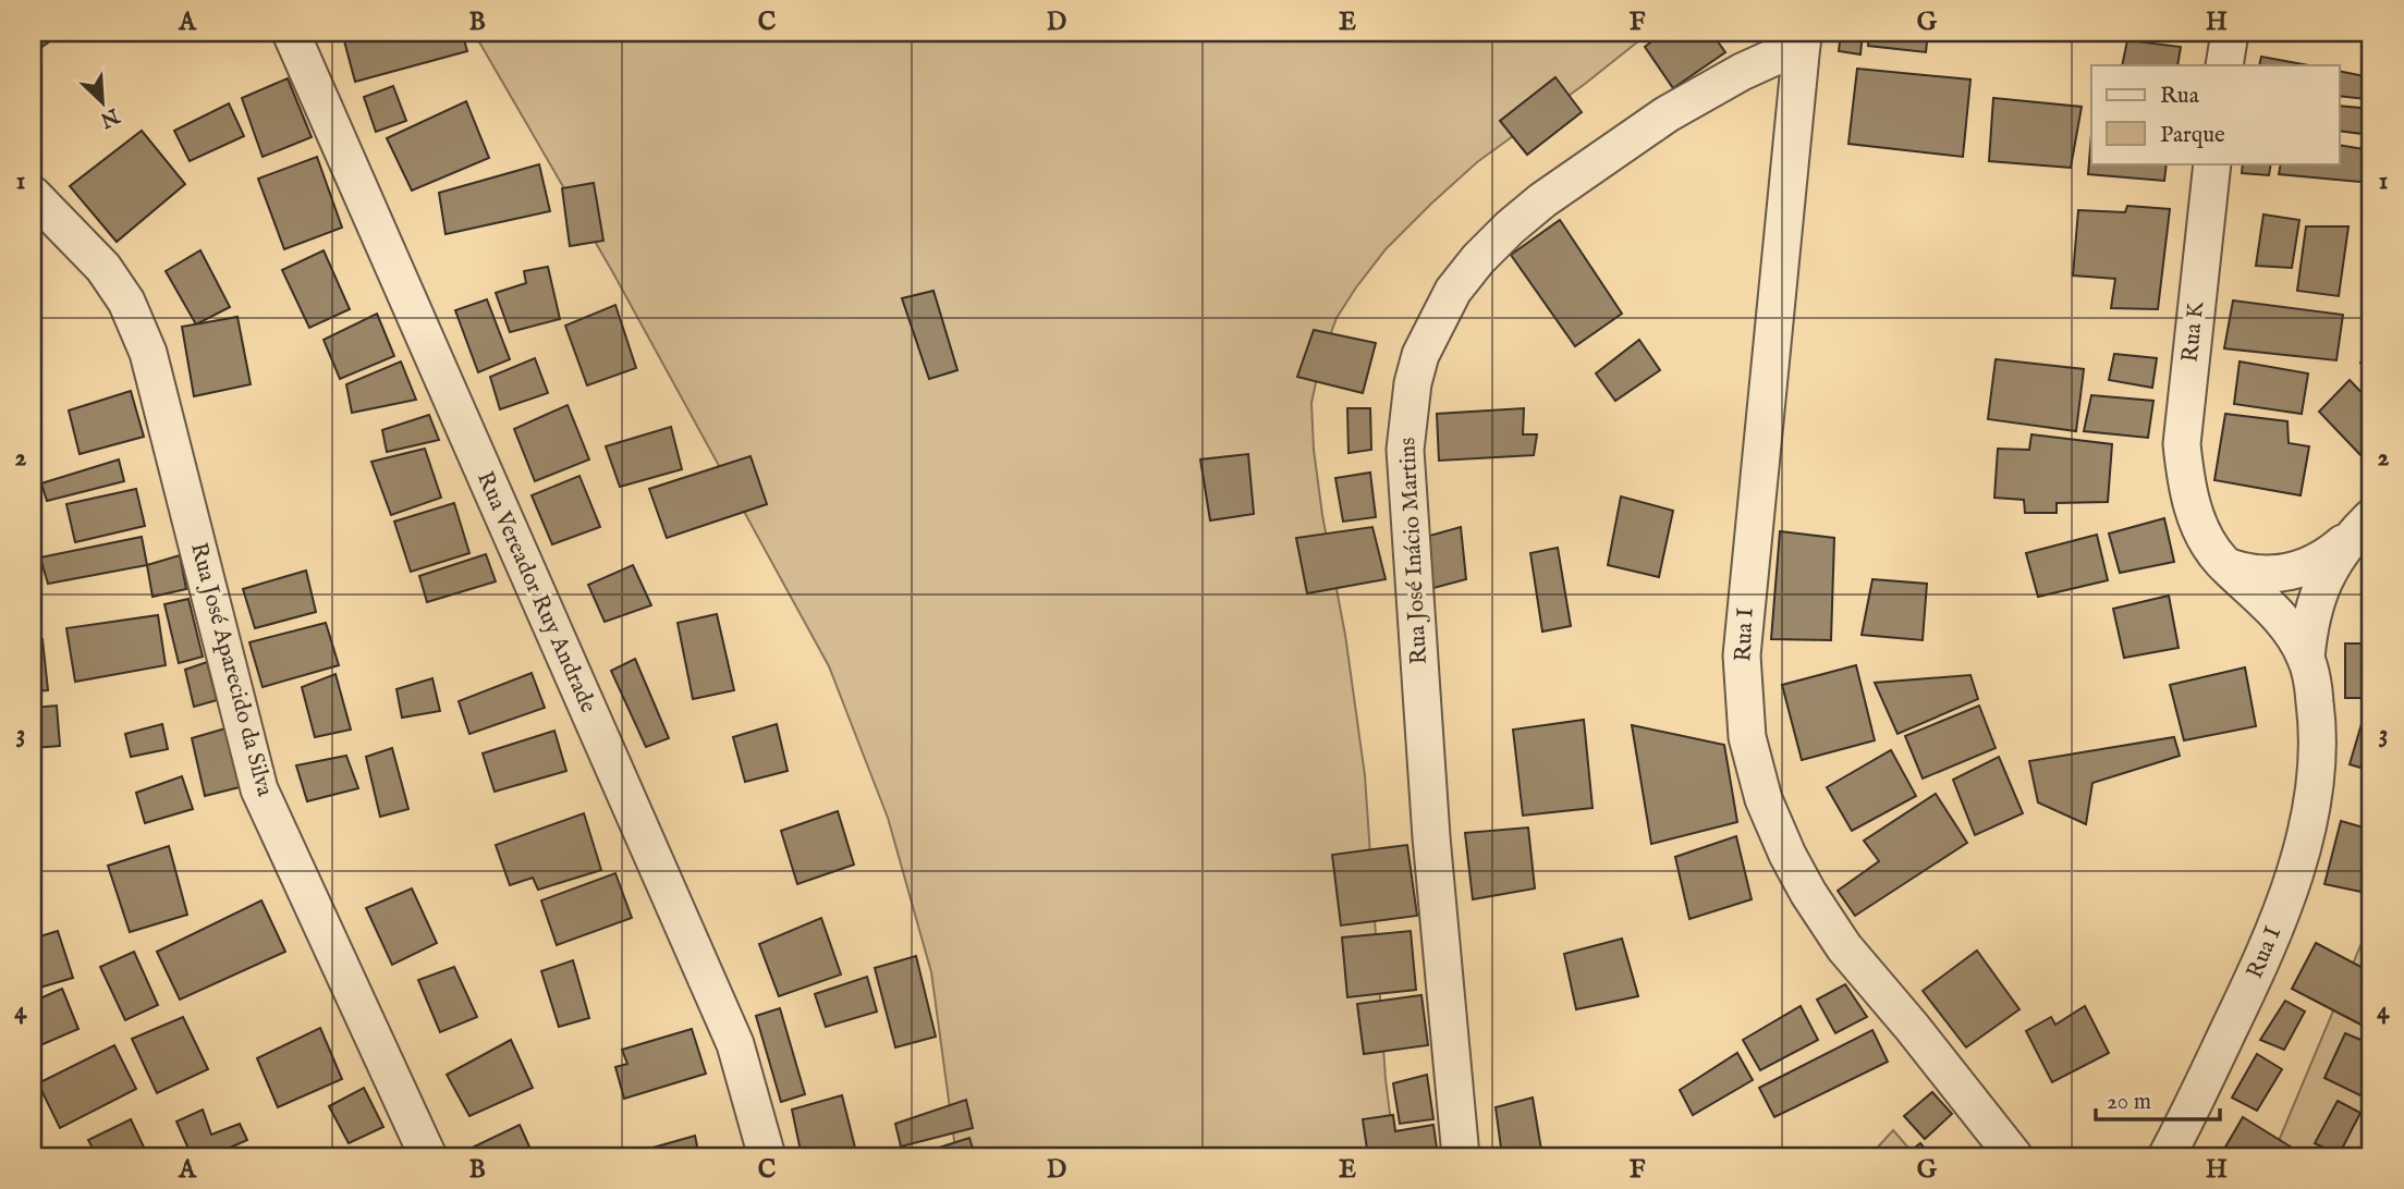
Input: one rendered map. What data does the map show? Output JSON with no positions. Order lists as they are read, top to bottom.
{
  "streets": {
    "street": [
      "Rua K",
      "Rua José Inácio Martins",
      "Rua Vereador Ruy Andrade",
      "Rua I",
      "Rua José Aparecido da Silva"
    ]
  },
  "crossings": [
    ["Rua K", "Rua I"],
    ["Rua José Inácio Martins", "Rua I"]
  ],
  "legend": ["Rua", "Parque"],
  "scale_bar": "20 m",
  "north": "bottom right",
  "grid": {
    "columns": [
      "A",
      "B",
      "C",
      "D",
      "E",
      "F",
      "G",
      "H"
    ],
    "rows": [
      "1",
      "2",
      "3",
      "4"
    ]
  }
}
